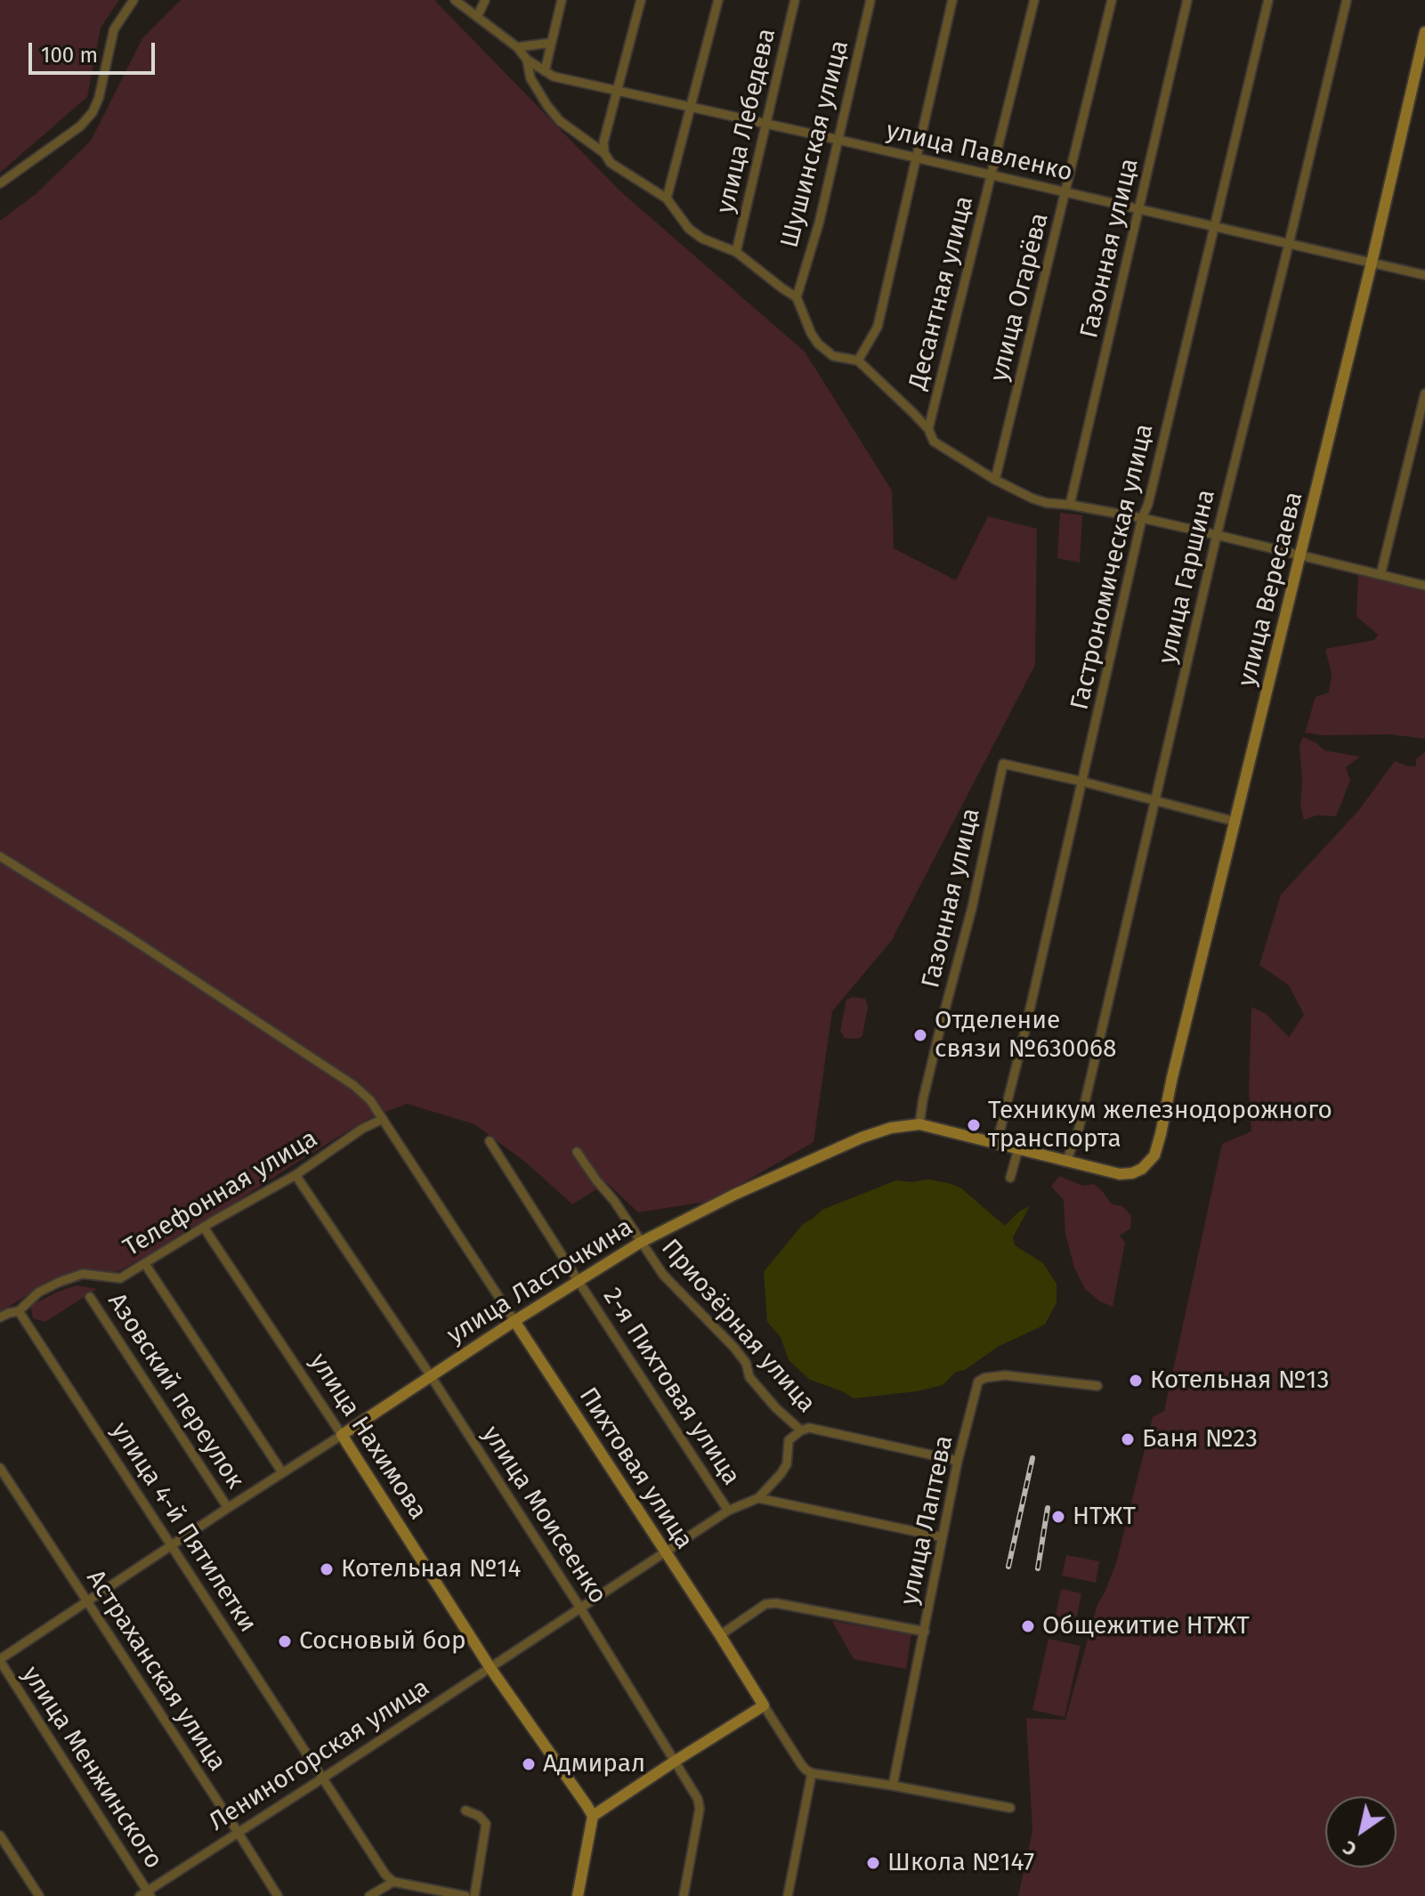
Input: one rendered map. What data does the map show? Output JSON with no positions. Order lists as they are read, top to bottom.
{
  "streets": {
    "street": [
      "улица Лебедева",
      "Шушинская улица",
      "улица Павленко",
      "Газонная улица",
      "Десантная улица",
      "улица Огарёва",
      "Гастрономическая улица",
      "улица Гаршина",
      "улица Вересаева",
      "Телефонная улица",
      "улица Ласточкина",
      "Приозёрная улица",
      "2-я Пихтовая улица",
      "Азовский переулок",
      "улица Нахимова",
      "Пихтовая улица",
      "улица Моисеенко",
      "улица Лаптева",
      "улица 4-й Пятилетки",
      "Астраханская улица",
      "Лениногорская улица",
      "улица Менжинского"
    ]
  },
  "crossings": [
    ["улица Лебедева", "улица Павленко"],
    ["Шушинская улица", "улица Павленко"],
    ["улица Павленко", "Газонная улица"],
    ["улица Павленко", "Десантная улица"],
    ["улица Павленко", "улица Огарёва"],
    ["улица Павленко", "Гастрономическая улица"],
    ["улица Павленко", "улица Гаршина"],
    ["улица Павленко", "улица Вересаева"],
    ["Газонная улица", "Гастрономическая улица"],
    ["Газонная улица", "улица Ласточкина"],
    ["Гастрономическая улица", "улица Ласточкина"],
    ["улица Гаршина", "улица Ласточкина"],
    ["улица Вересаева", "улица Ласточкина"],
    ["Телефонная улица", "улица Нахимова"],
    ["Телефонная улица", "Пихтовая улица"],
    ["Телефонная улица", "улица Моисеенко"],
    ["Телефонная улица", "улица 4-й Пятилетки"],
    ["улица Ласточкина", "Приозёрная улица"],
    ["улица Ласточкина", "2-я Пихтовая улица"],
    ["улица Ласточкина", "Азовский переулок"],
    ["улица Ласточкина", "улица Нахимова"],
    ["улица Ласточкина", "Пихтовая улица"],
    ["улица Ласточкина", "улица Моисеенко"],
    ["улица Ласточкина", "улица 4-й Пятилетки"],
    ["улица Ласточкина", "Астраханская улица"],
    ["улица Ласточкина", "улица Менжинского"],
    ["Приозёрная улица", "улица Лаптева"],
    ["2-я Пихтовая улица", "Лениногорская улица"],
    ["улица Нахимова", "Лениногорская улица"],
    ["Пихтовая улица", "Лениногорская улица"],
    ["улица Моисеенко", "Лениногорская улица"],
    ["улица 4-й Пятилетки", "Лениногорская улица"],
    ["Астраханская улица", "Лениногорская улица"],
    ["Лениногорская улица", "улица Менжинского"]
  ],
  "places": [
    "Отделение связи №630068",
    "Техникум железнодорожного транспорта",
    "Котельная №13",
    "Баня №23",
    "НТЖТ",
    "Котельная №14",
    "Общежитие НТЖТ",
    "Сосновый бор",
    "Адмирал",
    "Школа №147"
  ],
  "scale_bar": "100 m",
  "north": "bottom left"
}
